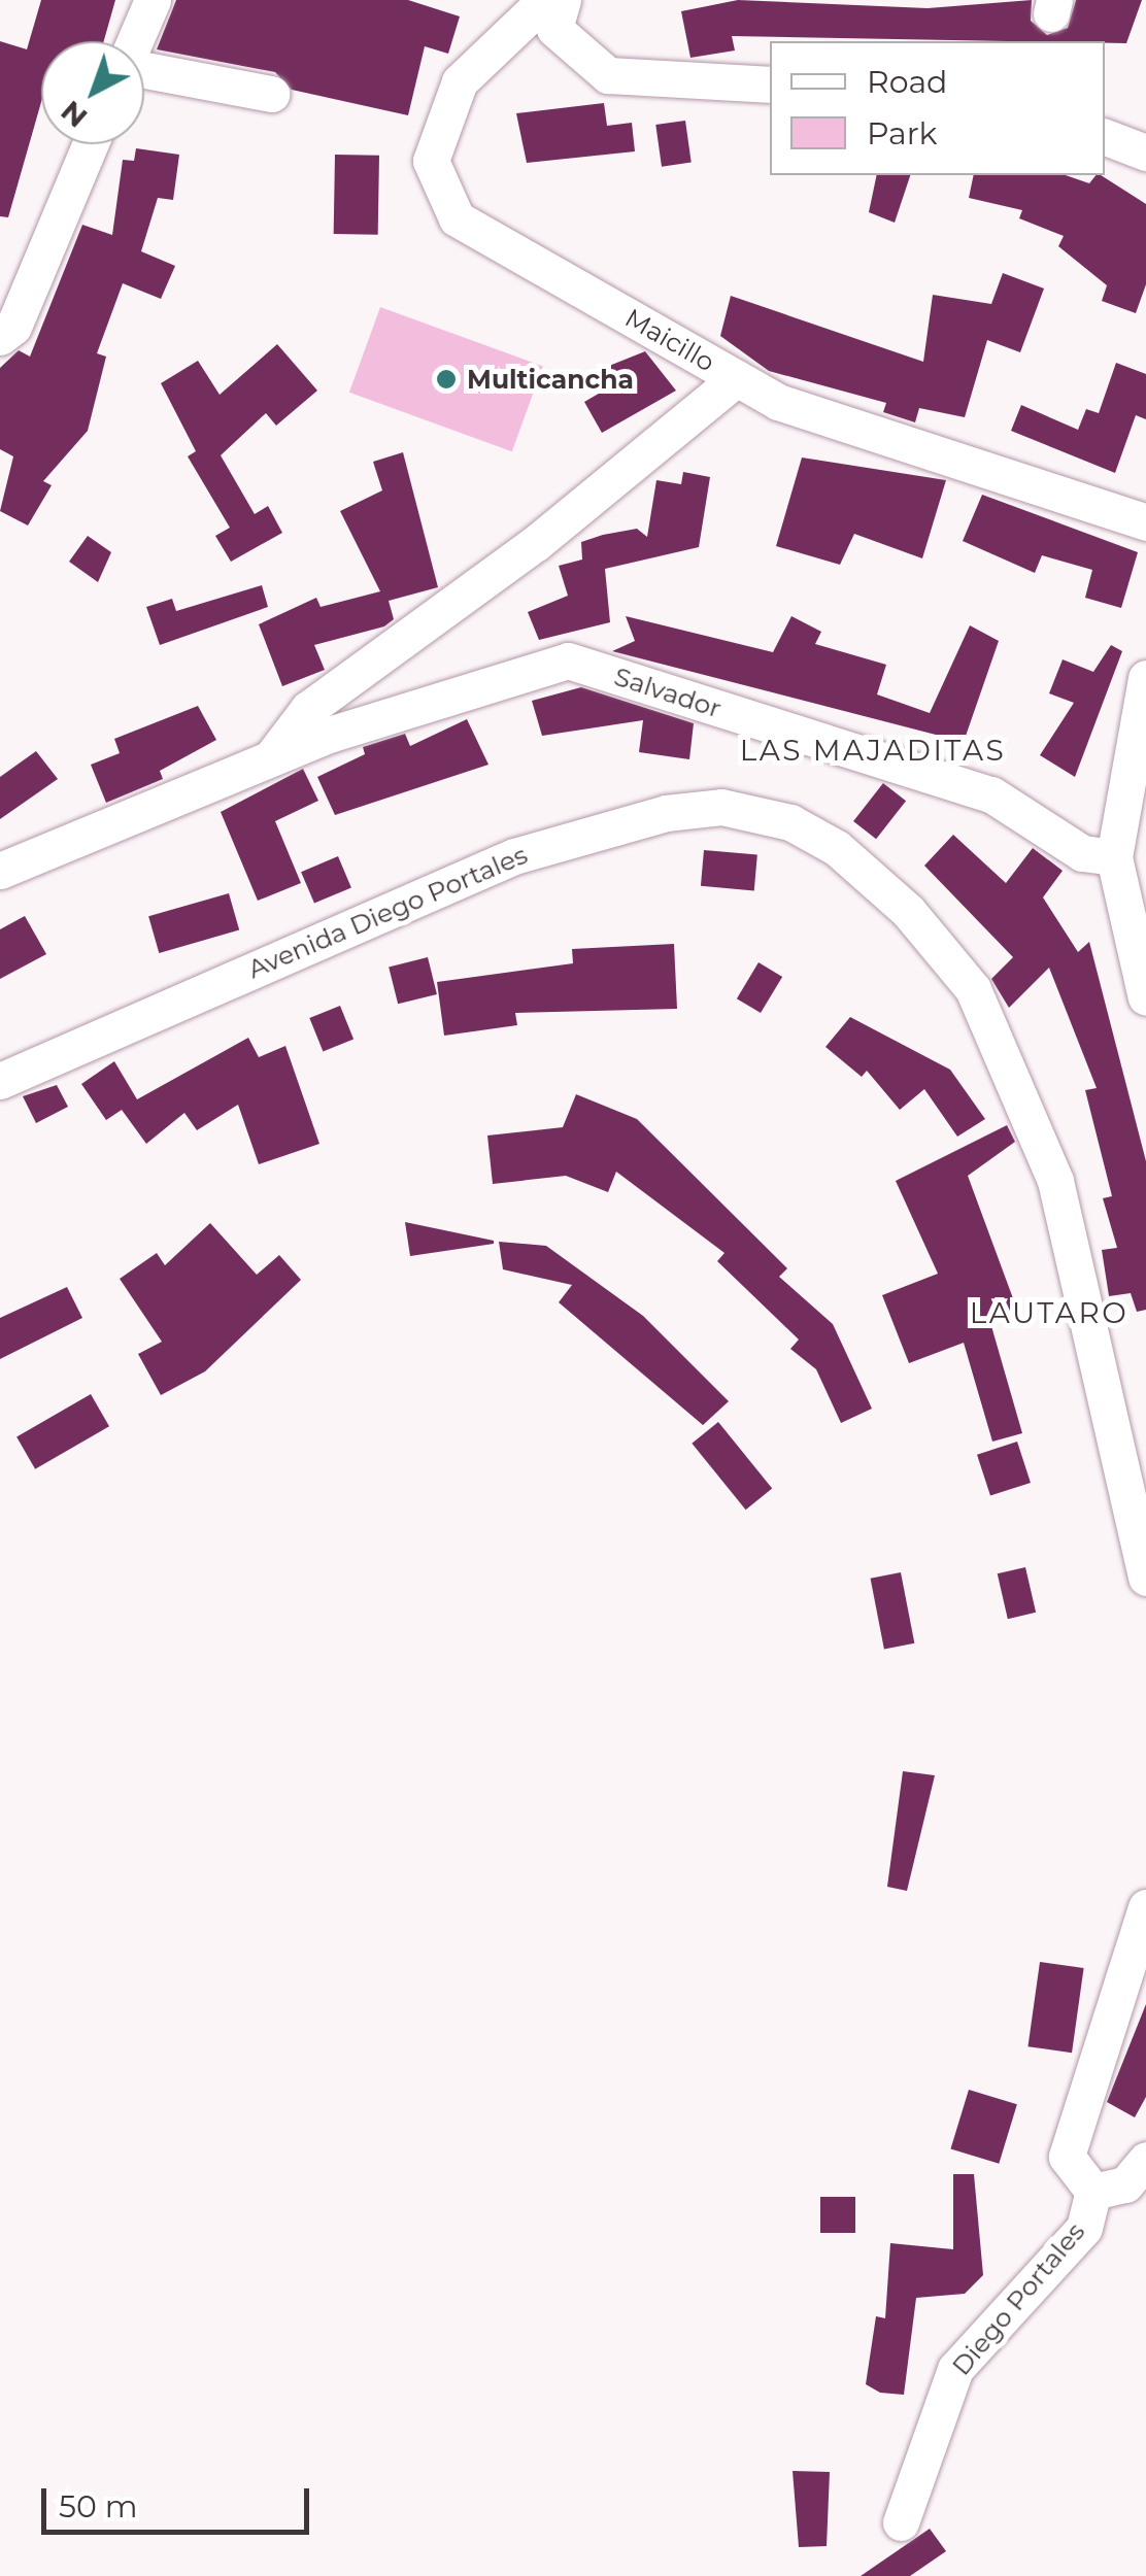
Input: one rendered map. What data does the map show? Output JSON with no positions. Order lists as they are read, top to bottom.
{
  "streets": {
    "street": [
      "Maicillo",
      "Salvador",
      "Avenida Diego Portales",
      "Diego Portales"
    ]
  },
  "districts": ["LAS MAJADITAS", "LAUTARO"],
  "places": ["Multicancha"],
  "legend": ["Road", "Park"],
  "scale_bar": "50 m",
  "north": "bottom left"
}
